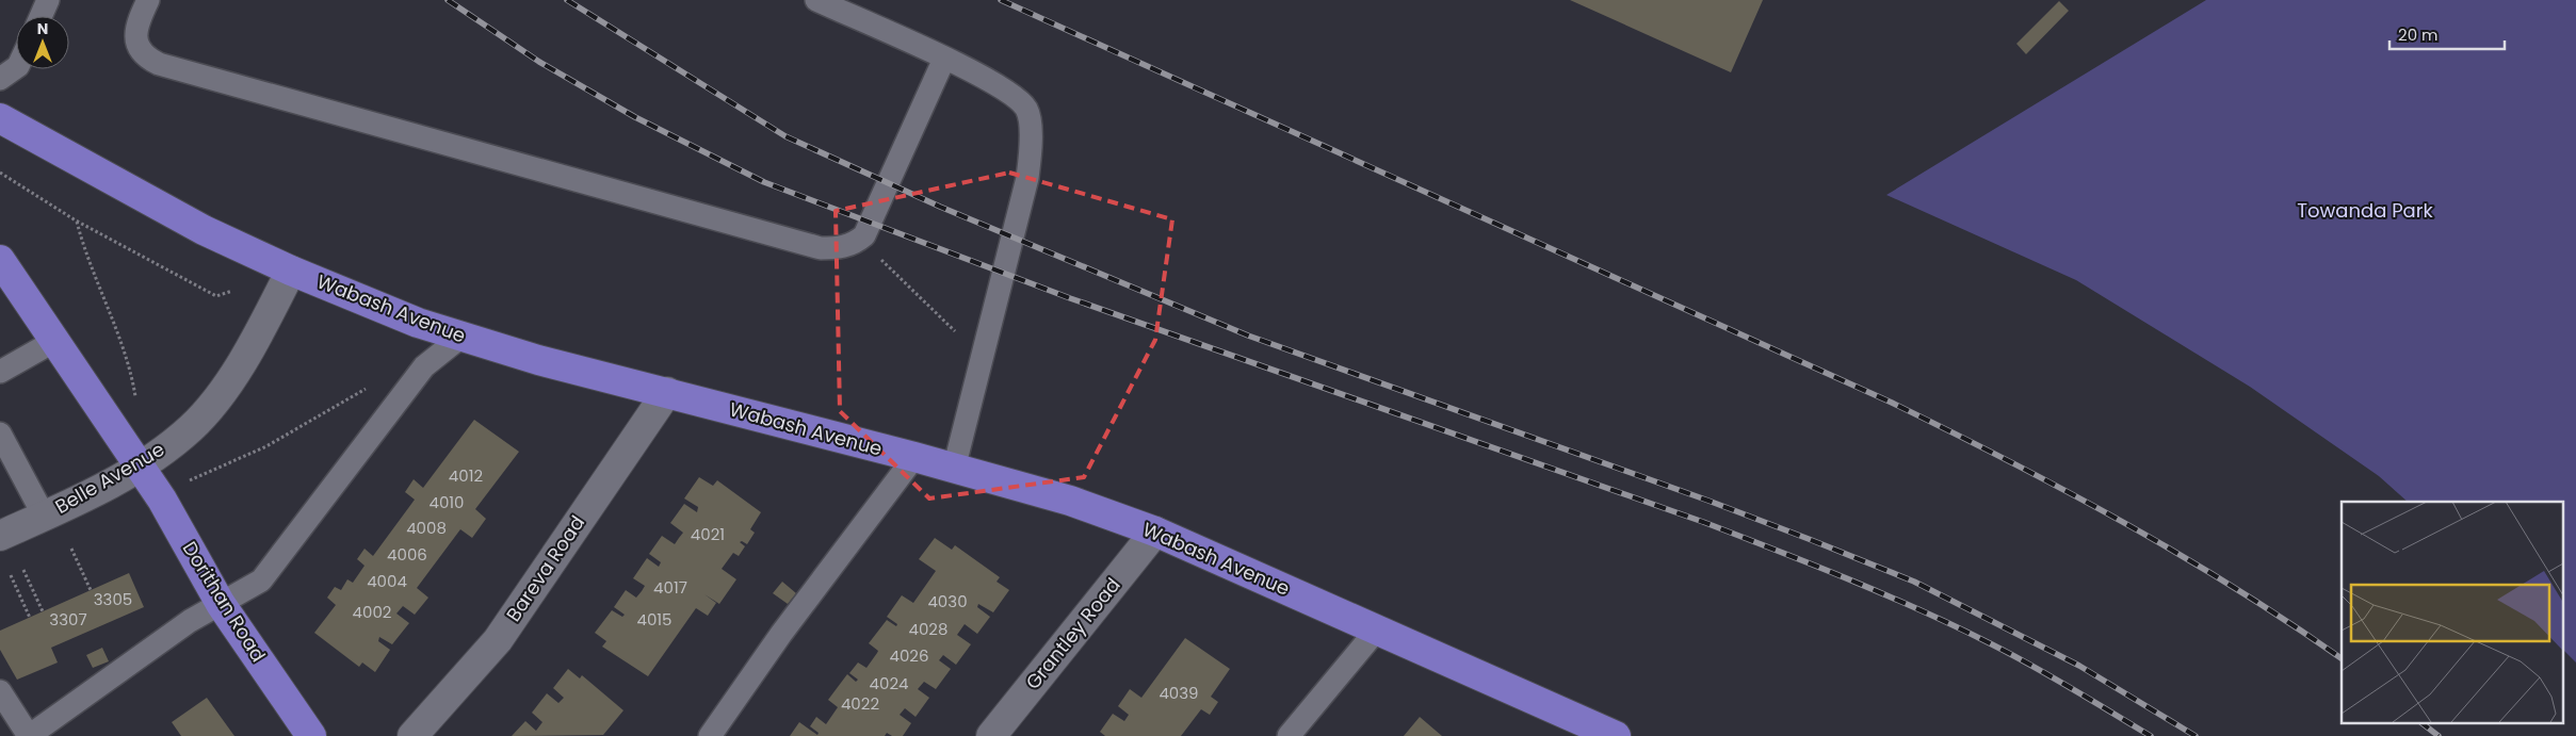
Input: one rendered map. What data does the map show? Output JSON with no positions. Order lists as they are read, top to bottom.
{
  "streets": {
    "main road": ["Wabash Avenue", "Dorithan Road"],
    "street": ["Belle Avenue", "Bareva Road", "Grantley Road"]
  },
  "crossings": [
    ["Wabash Avenue", "Belle Avenue"],
    ["Wabash Avenue", "Bareva Road"],
    ["Wabash Avenue", "Grantley Road"],
    ["Belle Avenue", "Dorithan Road"]
  ],
  "parks": ["Towanda Park"],
  "house_numbers": [
    "4012",
    "4010",
    "4008",
    "4021",
    "4006",
    "4004",
    "4017",
    "3305",
    "4030",
    "4002",
    "3307",
    "4015",
    "4028",
    "4026",
    "4024",
    "4039",
    "4022"
  ],
  "scale_bar": "20 m",
  "north": "top"
}
